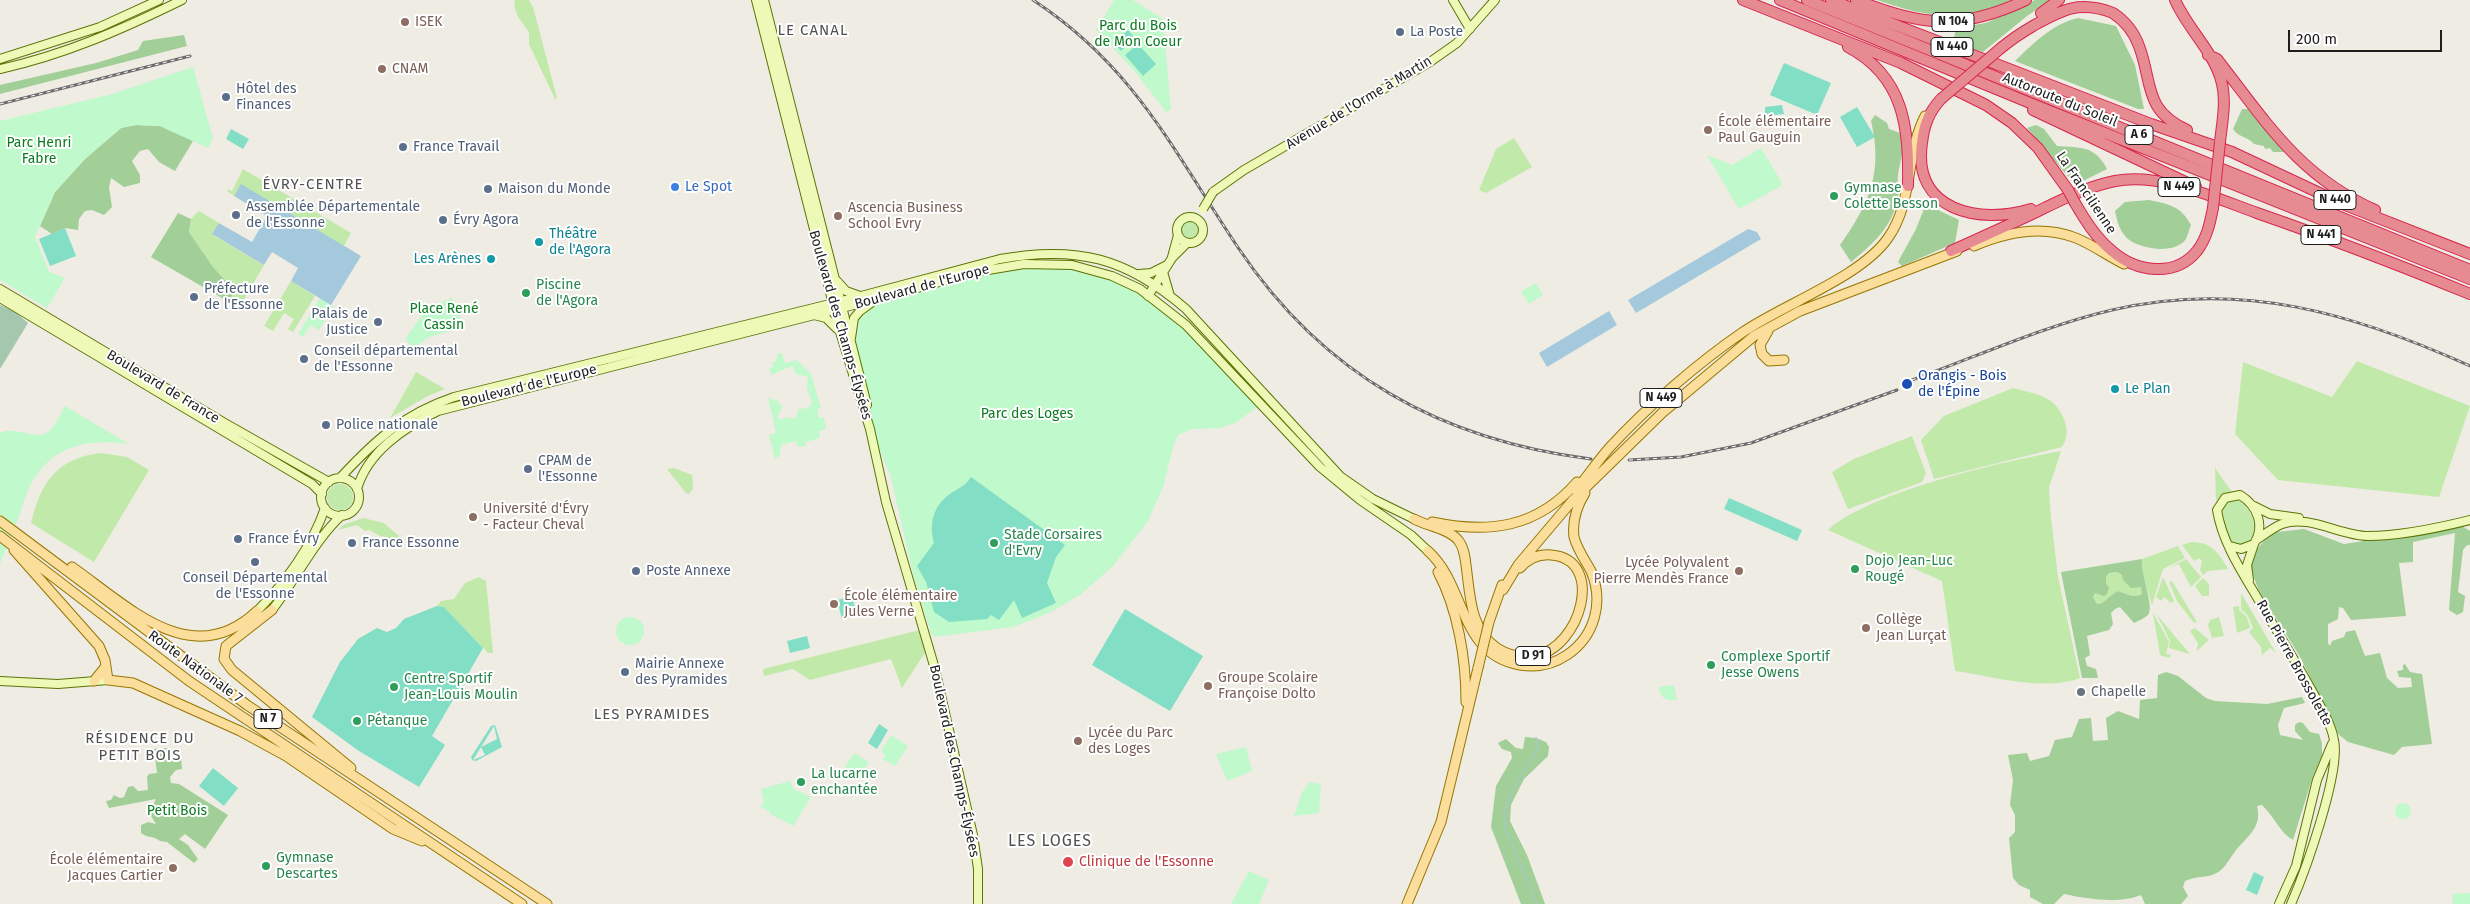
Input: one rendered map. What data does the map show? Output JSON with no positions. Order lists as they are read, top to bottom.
{
  "streets": {
    "highway": [
      "N 104",
      "N 440",
      "Autoroute du Soleil",
      "A 6",
      "N 449",
      "La Francilienne",
      "N 441"
    ],
    "main road": [
      "Avenue de l'Orme à Martin",
      "Boulevard de l'Europe",
      "Boulevard des Champs-Élysées",
      "Boulevard de France",
      "D 91",
      "Rue Pierre Brossolette",
      "Route Nationale 7",
      "N 7"
    ]
  },
  "crossings": [
    ["Autoroute du Soleil", "N 441"],
    ["N 449", "La Francilienne"],
    ["N 449", "N 441"],
    ["N 449", "Boulevard de l'Europe"],
    ["N 449", "D 91"],
    ["Boulevard de l'Europe", "Boulevard des Champs-Élysées"],
    ["Boulevard de l'Europe", "Boulevard de France"],
    ["Boulevard de l'Europe", "D 91"]
  ],
  "districts": [
    "LE CANAL",
    "ÉVRY-CENTRE",
    "LES PYRAMIDES",
    "RÉSIDENCE DU PETIT BOIS",
    "LES LOGES"
  ],
  "parks": [
    "Parc du Bois de Mon Coeur",
    "Parc Henri Fabre",
    "Place René Cassin",
    "Parc des Loges",
    "Petit Bois"
  ],
  "places": [
    "ISEK",
    "La Poste",
    "CNAM",
    "Hôtel des Finances",
    "École élémentaire Paul Gauguin",
    "France Travail",
    "Le Spot",
    "Maison du Monde",
    "Gymnase Colette Besson",
    "Assemblée Départementale de l'Essonne",
    "Ascencia Business School Evry",
    "Évry Agora",
    "Théâtre de l'Agora",
    "Les Arènes",
    "Piscine de l'Agora",
    "Préfecture de l'Essonne",
    "Palais de Justice",
    "Conseil départemental de l'Essonne",
    "Orangis - Bois de l'Épine",
    "Le Plan",
    "Police nationale",
    "CPAM de l'Essonne",
    "Université d'Évry - Facteur Cheval",
    "France Évry",
    "France Essonne",
    "Stade Corsaires d'Evry",
    "Conseil Départemental de l'Essonne",
    "Dojo Jean-Luc Rougé",
    "Poste Annexe",
    "Lycée Polyvalent Pierre Mendès France",
    "École élémentaire Jules Verne",
    "Collège Jean Lurçat",
    "Complexe Sportif Jesse Owens",
    "Mairie Annexe des Pyramides",
    "Groupe Scolaire Françoise Dolto",
    "Centre Sportif Jean-Louis Moulin",
    "Chapelle",
    "Pétanque",
    "Lycée du Parc des Loges",
    "La lucarne enchantée",
    "Clinique de l'Essonne",
    "Gymnase Descartes",
    "École élémentaire Jacques Cartier"
  ],
  "scale_bar": "200 m"
}
